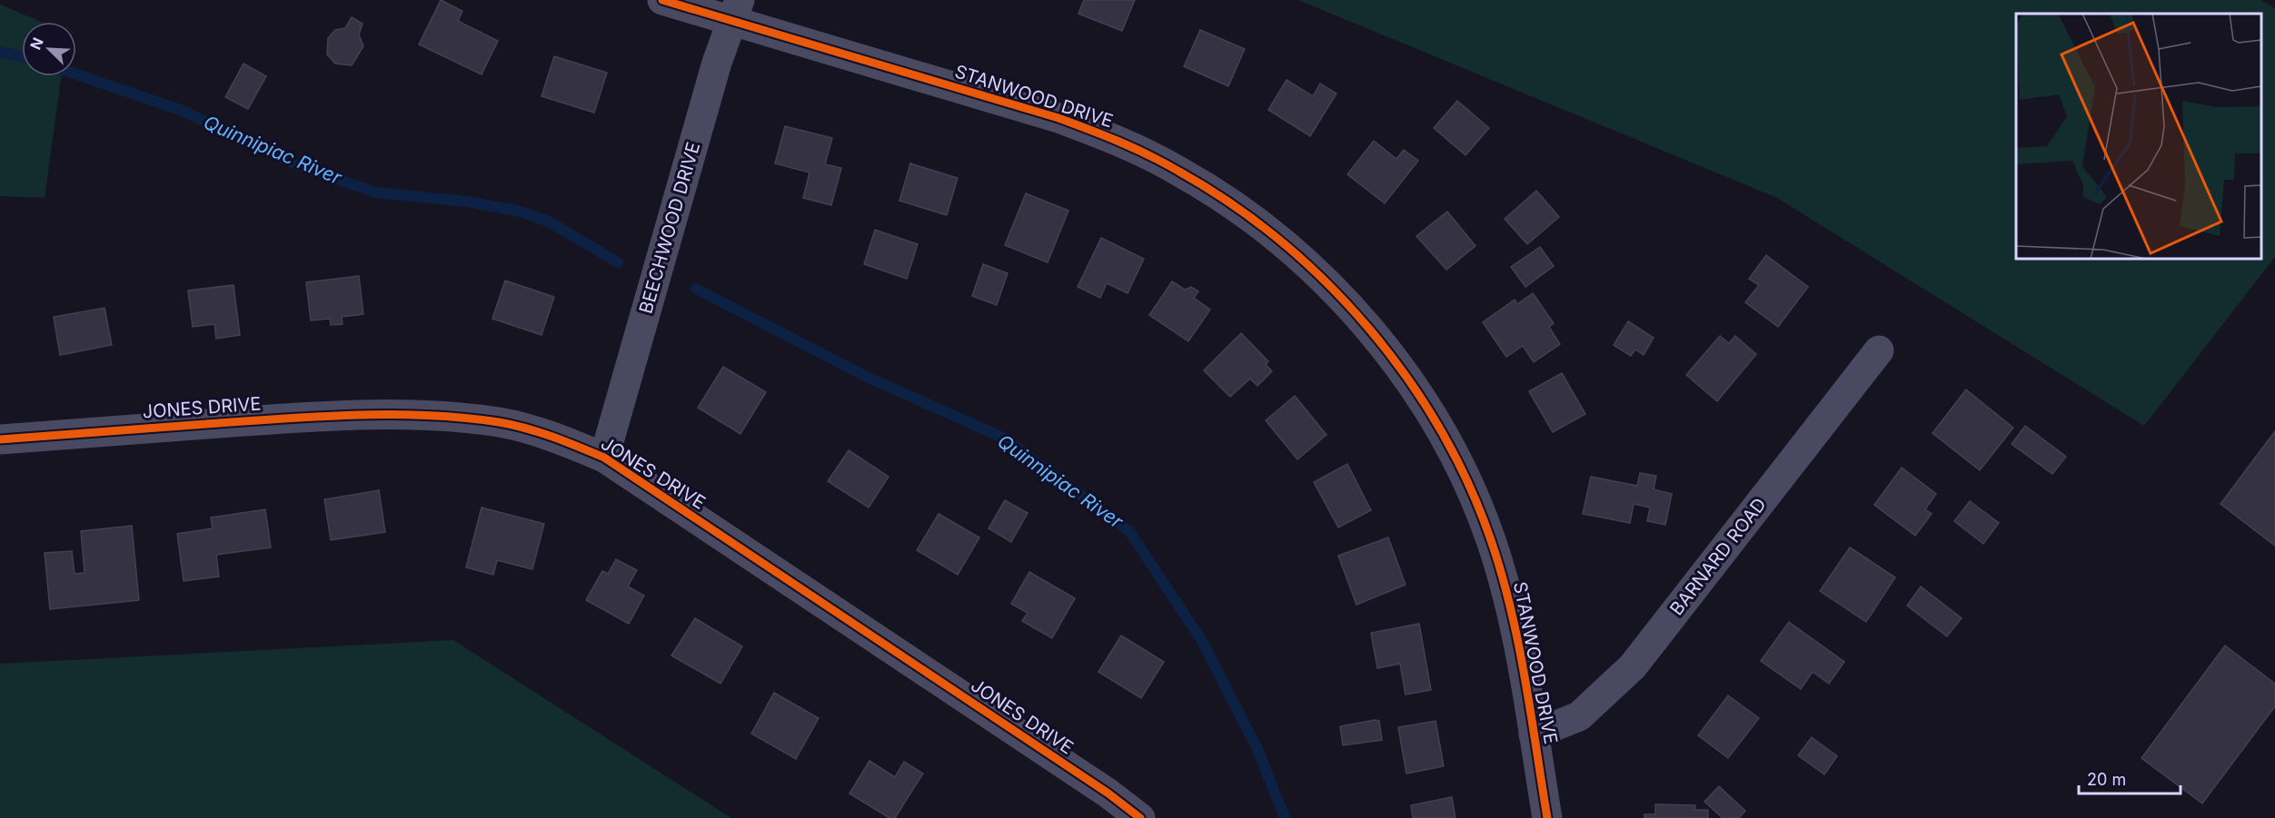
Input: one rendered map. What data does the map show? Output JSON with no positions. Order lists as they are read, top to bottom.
{
  "streets": {
    "street": [
      "STANWOOD DRIVE",
      "BEECHWOOD DRIVE",
      "JONES DRIVE",
      "BARNARD ROAD"
    ]
  },
  "crossings": [
    ["STANWOOD DRIVE", "BEECHWOOD DRIVE"],
    ["STANWOOD DRIVE", "BARNARD ROAD"],
    ["BEECHWOOD DRIVE", "JONES DRIVE"]
  ],
  "water": ["Quinnipiac River"],
  "scale_bar": "20 m",
  "north": "top left"
}
